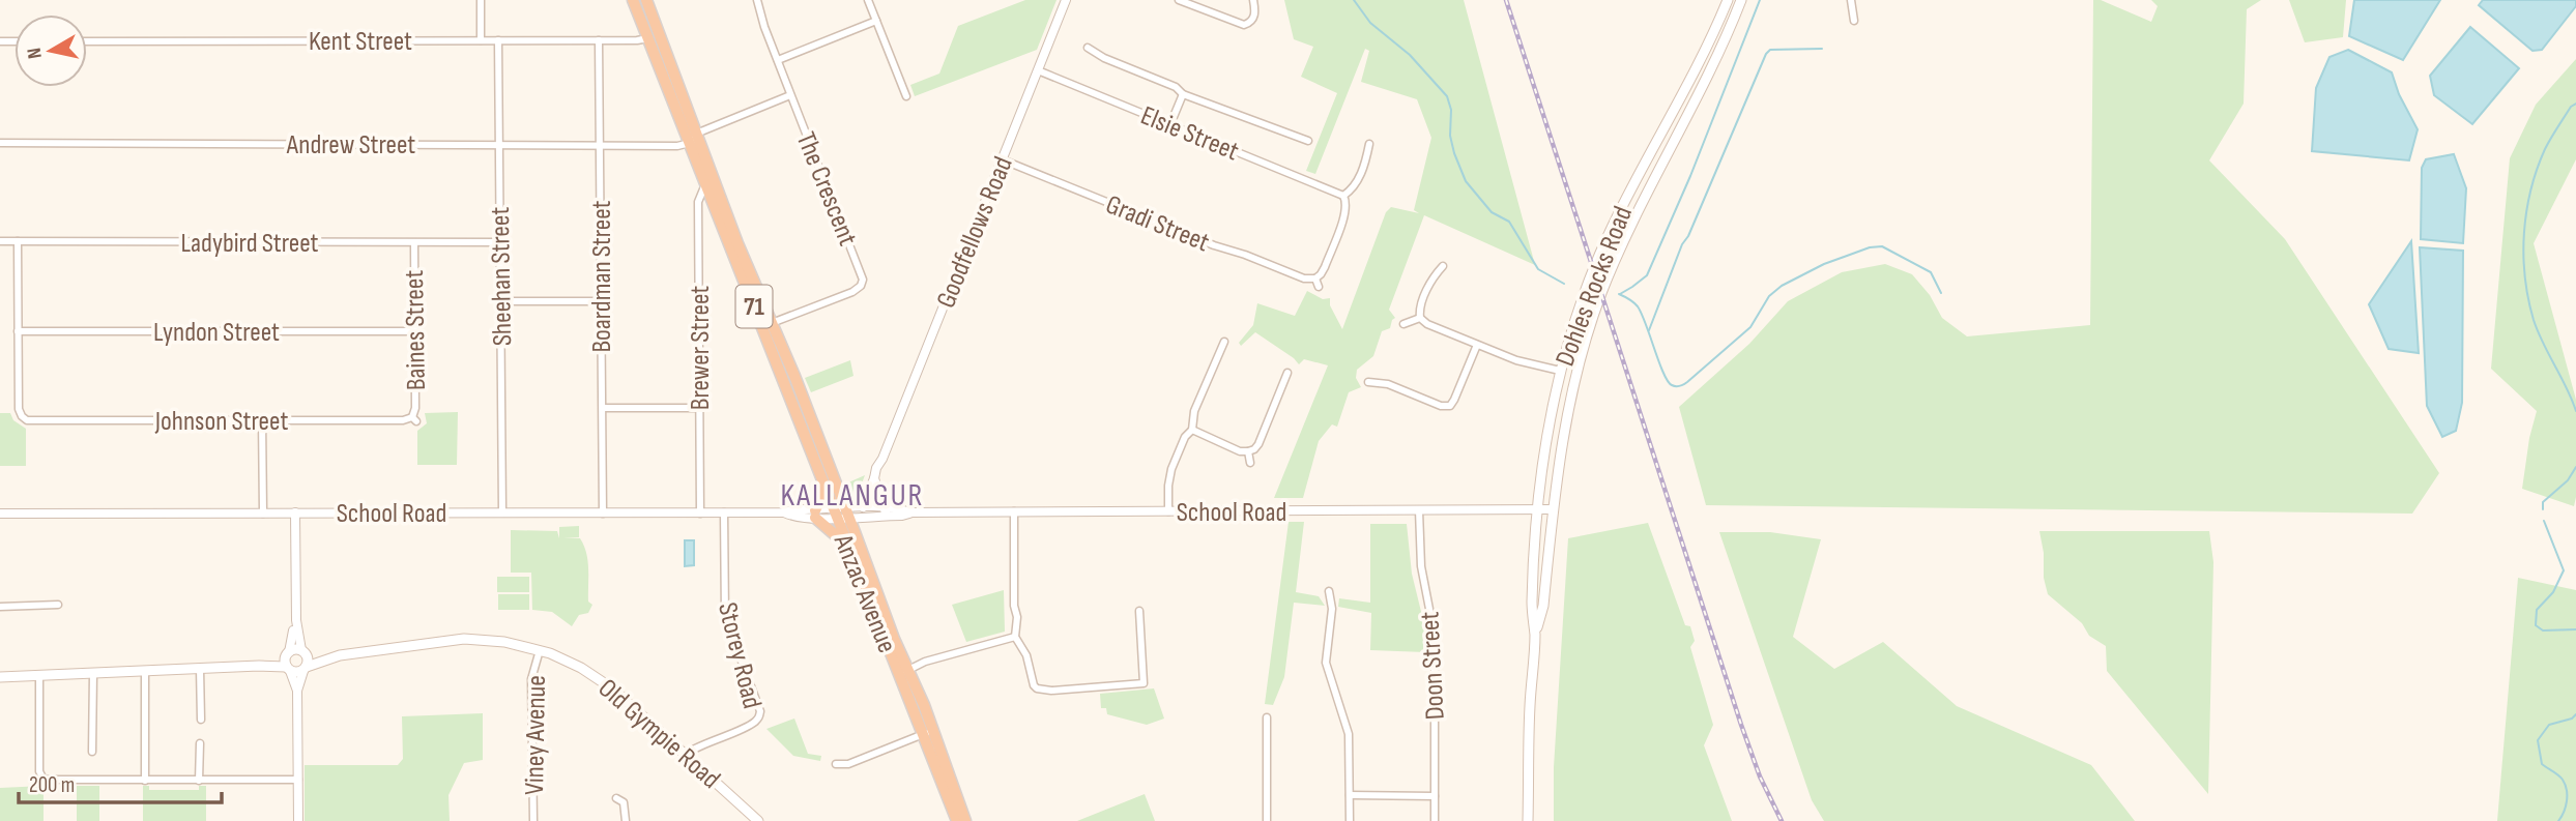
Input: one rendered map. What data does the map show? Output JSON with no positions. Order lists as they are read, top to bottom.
{
  "streets": {
    "highway": ["71", "Anzac Avenue"],
    "main road": ["Dohles Rocks Road", "Old Gympie Road"],
    "street": [
      "Kent Street",
      "Elsie Street",
      "Andrew Street",
      "The Crescent",
      "Gradi Street",
      "Goodfellows Road",
      "Ladybird Street",
      "Sheehan Street",
      "Boardman Street",
      "Baines Street",
      "Lyndon Street",
      "Brewer Street",
      "Johnson Street",
      "School Road",
      "Storey Road",
      "Doon Street",
      "Viney Avenue"
    ]
  },
  "crossings": [
    ["Kent Street", "Sheehan Street"],
    ["Kent Street", "Boardman Street"],
    ["Kent Street", "Anzac Avenue"],
    ["Elsie Street", "Goodfellows Road"],
    ["Andrew Street", "Sheehan Street"],
    ["Andrew Street", "Boardman Street"],
    ["Andrew Street", "Anzac Avenue"],
    ["The Crescent", "Anzac Avenue"],
    ["Gradi Street", "Goodfellows Road"],
    ["Goodfellows Road", "School Road"],
    ["Ladybird Street", "Sheehan Street"],
    ["Ladybird Street", "Baines Street"],
    ["Sheehan Street", "School Road"],
    ["Boardman Street", "School Road"],
    ["Dohles Rocks Road", "School Road"],
    ["Baines Street", "Lyndon Street"],
    ["Baines Street", "Johnson Street"],
    ["Lyndon Street", "Johnson Street"],
    ["Brewer Street", "School Road"],
    ["Brewer Street", "Anzac Avenue"],
    ["School Road", "Anzac Avenue"],
    ["School Road", "Storey Road"],
    ["School Road", "Doon Street"],
    ["Storey Road", "Old Gympie Road"],
    ["Old Gympie Road", "Viney Avenue"]
  ],
  "districts": ["KALLANGUR"],
  "scale_bar": "200 m",
  "north": "left"
}
